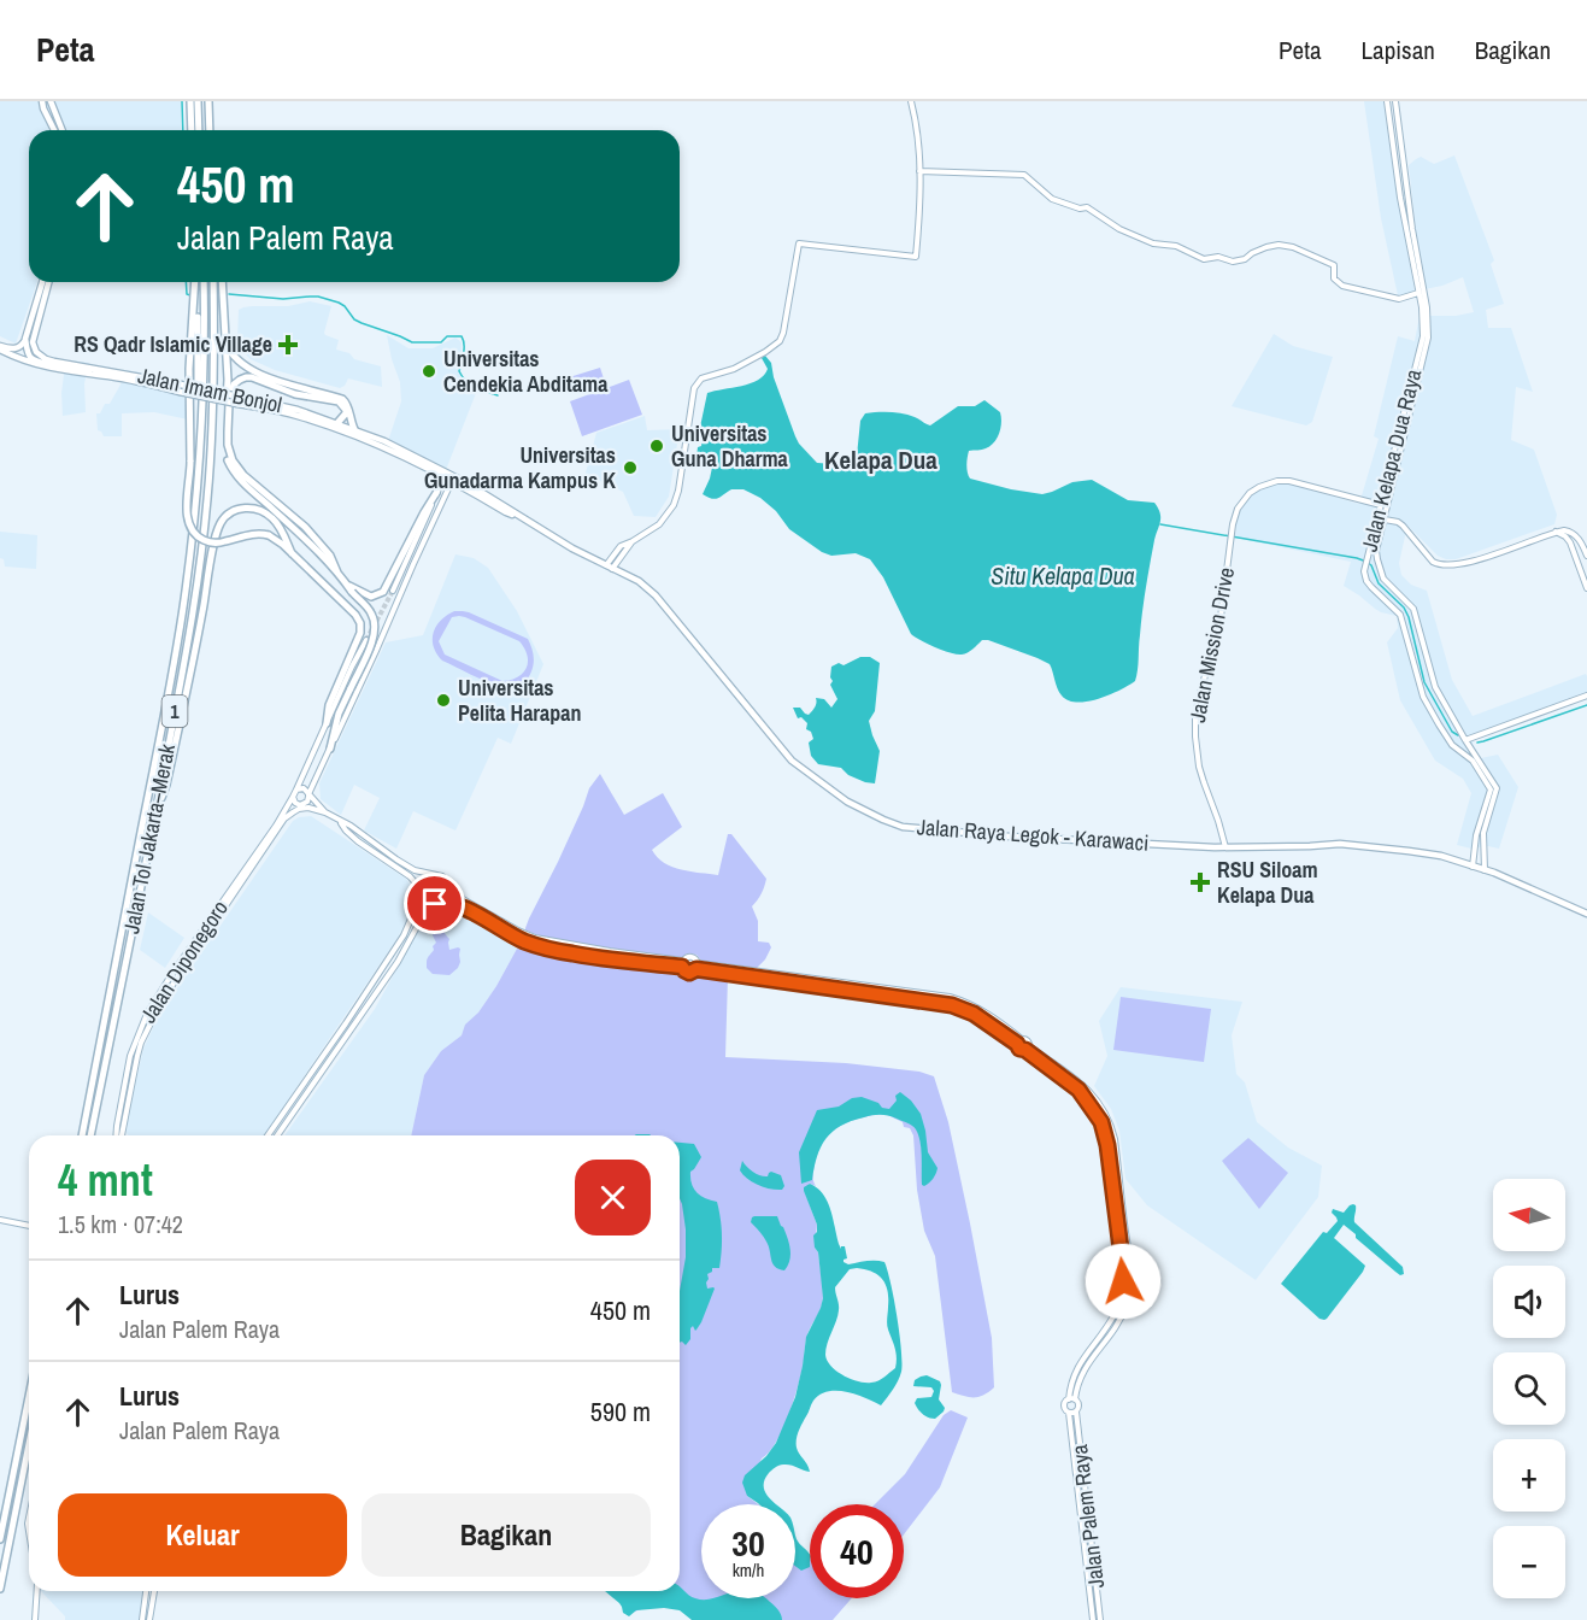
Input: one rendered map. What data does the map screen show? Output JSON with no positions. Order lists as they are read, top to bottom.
{
  "streets": {
    "highway": ["1", "Jalan Tol Jakarta–Merak"],
    "main road": ["Jalan Imam Bonjol", "Jalan Raya Legok - Karawaci"],
    "street": [
      "Jalan Kelapa Dua Raya",
      "Jalan Mission Drive",
      "Jalan Diponegoro",
      "Jalan Palem Raya"
    ]
  },
  "crossings": [
    ["Jalan Imam Bonjol", "Jalan Raya Legok - Karawaci"],
    ["Jalan Kelapa Dua Raya", "Jalan Mission Drive"],
    ["Jalan Mission Drive", "Jalan Raya Legok - Karawaci"]
  ],
  "districts": ["Kelapa Dua"],
  "water": ["Situ Kelapa Dua"],
  "places": {
    "health": ["RS Qadr Islamic Village", "RSU Siloam Kelapa Dua"],
    "other": [
      "Universitas Cendekia Abditama",
      "Universitas Guna Dharma",
      "Universitas Gunadarma Kampus K",
      "Universitas Pelita Harapan"
    ]
  },
  "north": "left",
  "page": {
    "header": "Peta",
    "nav": ["Peta", "Lapisan", "Bagikan"],
    "turn": ["450 m", "Jalan Palem Raya"],
    "heading": ["4 mnt", "1.5 km · 07:42"],
    "map_buttons": ["+", "−"],
    "list": [
      {
        "name": "Lurus",
        "note": "Jalan Palem Raya",
        "value": "450 m"
      },
      {
        "name": "Lurus",
        "note": "Jalan Palem Raya",
        "value": "590 m"
      }
    ],
    "buttons": ["Keluar", "Bagikan"],
    "speed": "30 km/h",
    "limit": "40"
  }
}
